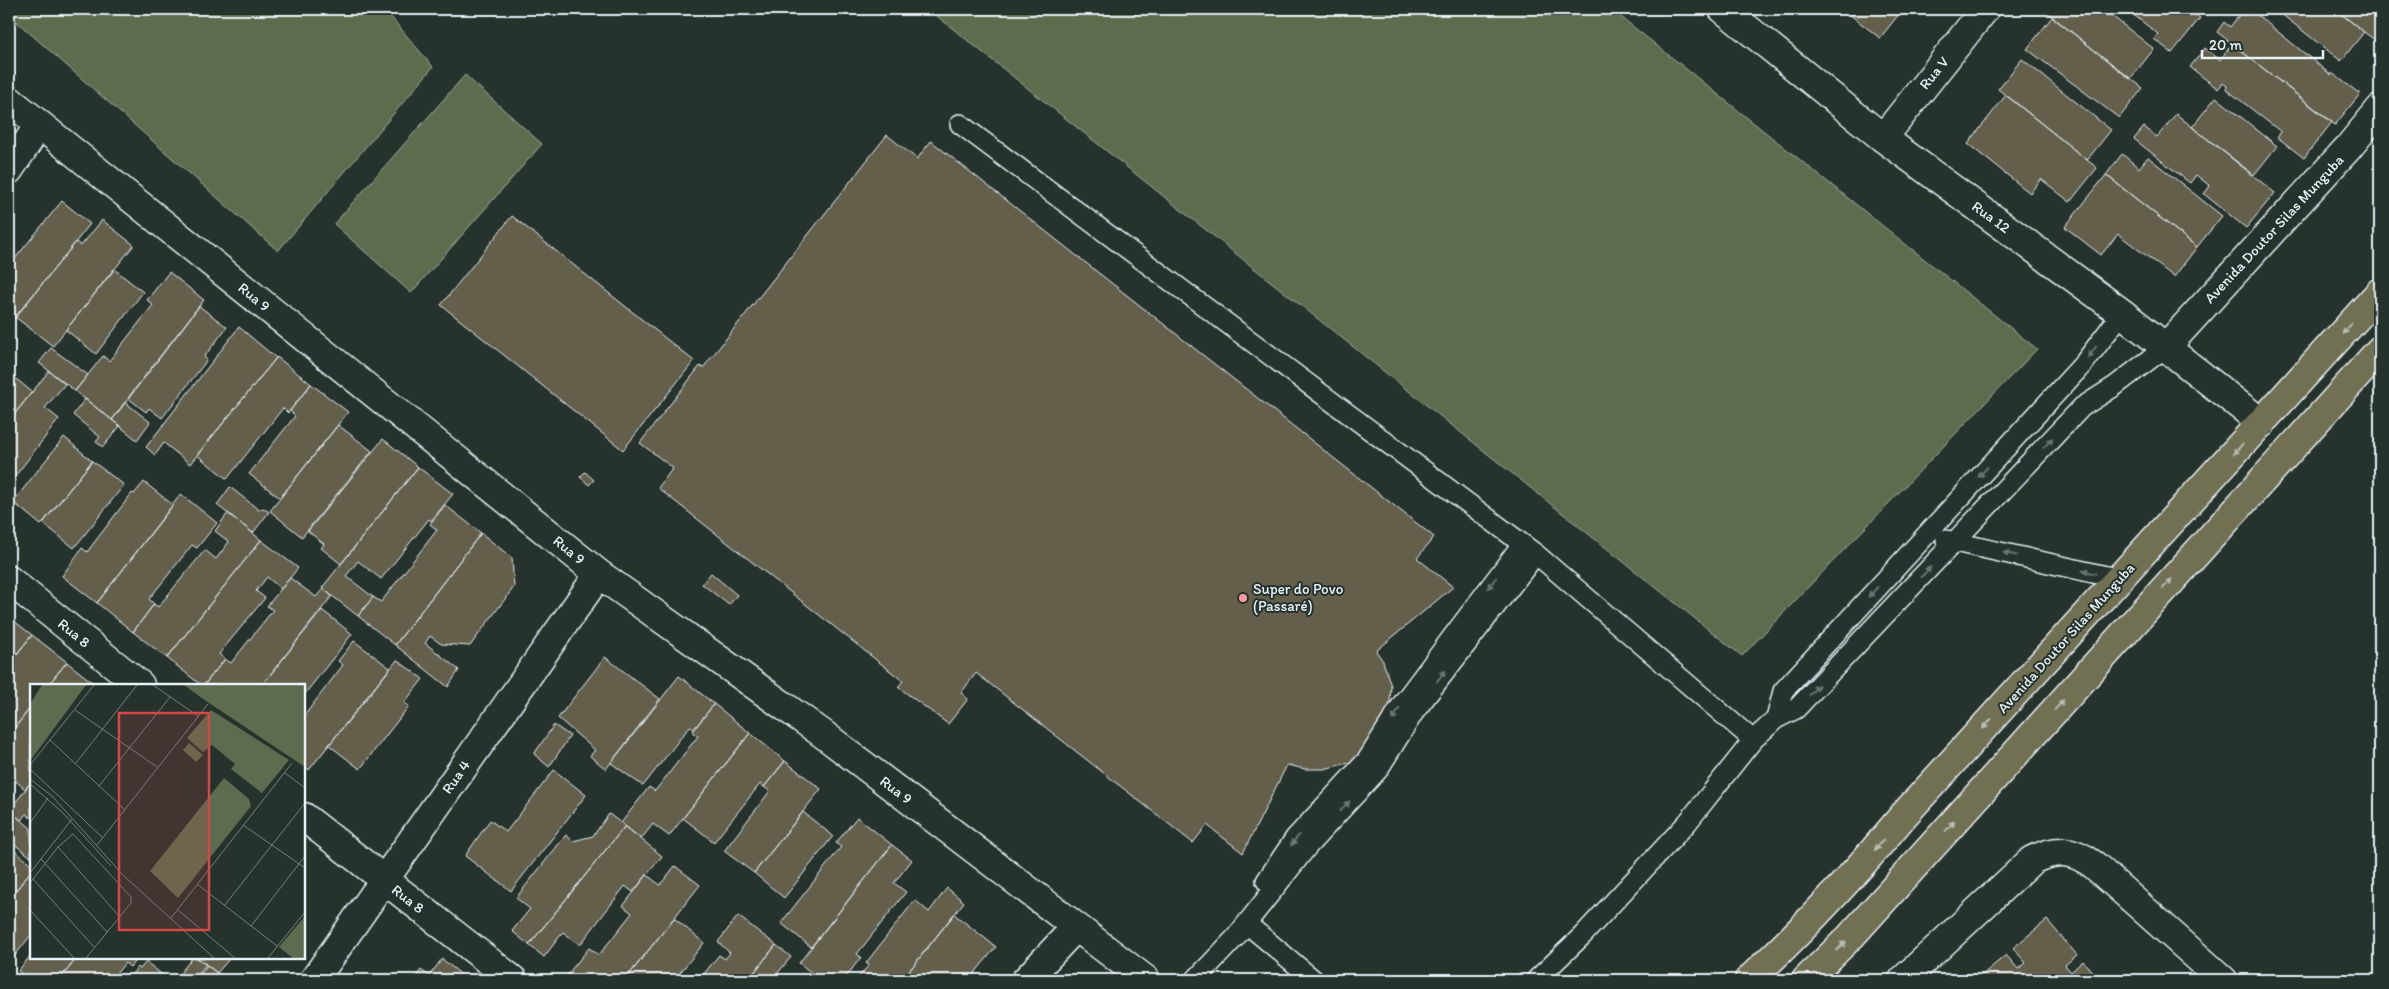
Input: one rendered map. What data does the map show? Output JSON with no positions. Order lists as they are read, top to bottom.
{
  "streets": {
    "main road": ["Avenida Doutor Silas Munguba"],
    "street": [
      "Rua V",
      "Rua 12",
      "Rua 9",
      "Rua 8",
      "Rua 4"
    ]
  },
  "crossings": [
    ["Rua V", "Rua 12"],
    ["Rua 12", "Avenida Doutor Silas Munguba"],
    ["Rua 9", "Rua 4"],
    ["Rua 8", "Rua 4"]
  ],
  "one_way": ["Avenida Doutor Silas Munguba"],
  "places": ["Super do Povo (Passaré)"],
  "scale_bar": "20 m"
}
